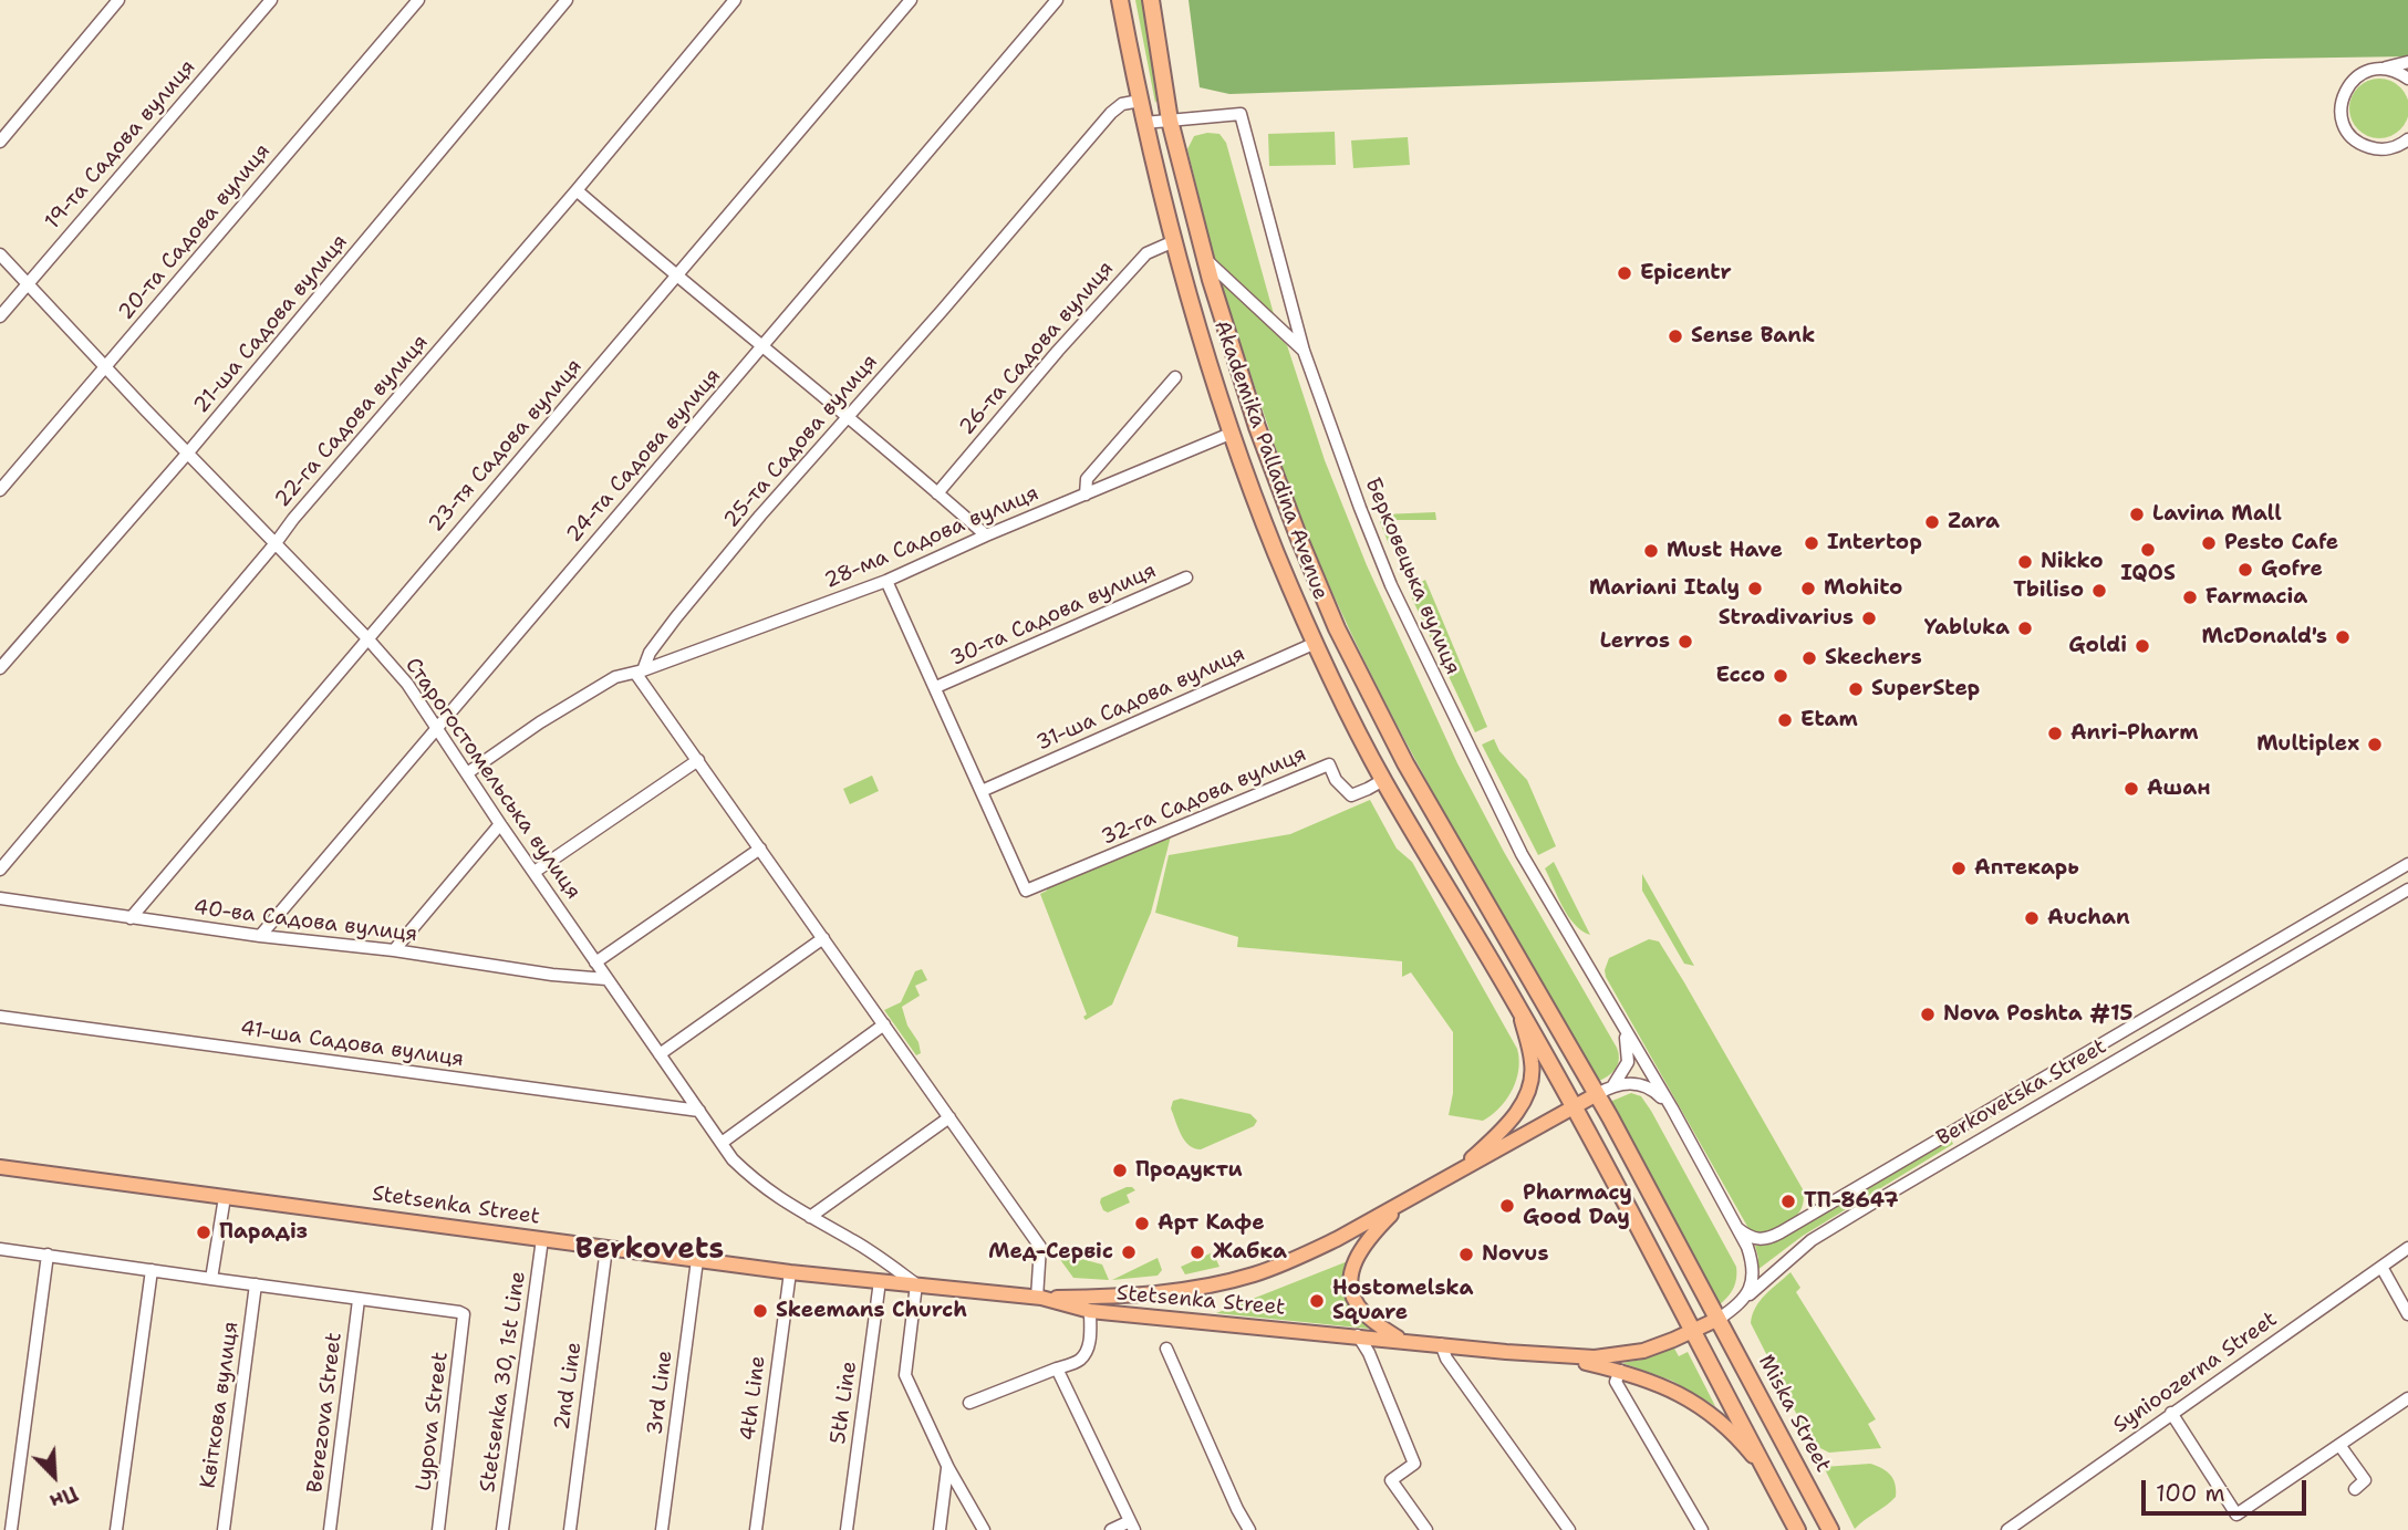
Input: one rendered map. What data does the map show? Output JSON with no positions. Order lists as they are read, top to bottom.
{
  "streets": {
    "highway": ["Akademika Palladina Avenue", "Miska Street"],
    "main road": ["Stetsenka Street"],
    "street": [
      "19-та Садова вулиця",
      "20-та Садова вулиця",
      "21-ша Садова вулиця",
      "26-та Садова вулиця",
      "22-га Садова вулиця",
      "25-та Садова вулиця",
      "23-тя Садова вулиця",
      "24-та Садова вулиця",
      "28-ма Садова вулиця",
      "Берковецька вулиця",
      "30-та Садова вулиця",
      "31-ша Садова вулиця",
      "Старогостомельська вулиця",
      "32-га Садова вулиця",
      "40-ва Садова вулиця",
      "41-ша Садова вулиця",
      "Berkovetska Street",
      "Synioozerna Street",
      "Stetsenka 30, 1st Line",
      "2nd Line",
      "3rd Line",
      "4th Line",
      "5th Line",
      "Квіткова вулиця",
      "Berezova Street",
      "Lypova Street"
    ]
  },
  "crossings": [
    ["19-та Садова вулиця", "Старогостомельська вулиця"],
    ["20-та Садова вулиця", "Старогостомельська вулиця"],
    ["21-ша Садова вулиця", "Старогостомельська вулиця"],
    ["26-та Садова вулиця", "Akademika Palladina Avenue"],
    ["22-га Садова вулиця", "Старогостомельська вулиця"],
    ["25-та Садова вулиця", "Akademika Palladina Avenue"],
    ["25-та Садова вулиця", "28-ма Садова вулиця"],
    ["23-тя Садова вулиця", "Старогостомельська вулиця"],
    ["23-тя Садова вулиця", "40-ва Садова вулиця"],
    ["24-та Садова вулиця", "Старогостомельська вулиця"],
    ["24-та Садова вулиця", "40-ва Садова вулиця"],
    ["Akademika Palladina Avenue", "28-ма Садова вулиця"],
    ["Akademika Palladina Avenue", "31-ша Садова вулиця"],
    ["Akademika Palladina Avenue", "32-га Садова вулиця"],
    ["31-ша Садова вулиця", "32-га Садова вулиця"],
    ["Старогостомельська вулиця", "40-ва Садова вулиця"],
    ["Старогостомельська вулиця", "41-ша Садова вулиця"],
    ["Старогостомельська вулиця", "Stetsenka Street"],
    ["Berkovetska Street", "Miska Street"],
    ["Stetsenka Street", "Stetsenka 30, 1st Line"],
    ["Stetsenka Street", "2nd Line"],
    ["Stetsenka Street", "3rd Line"],
    ["Stetsenka Street", "4th Line"],
    ["Stetsenka Street", "5th Line"],
    ["Berezova Street", "Lypova Street"]
  ],
  "districts": ["Berkovets"],
  "places": [
    "Epicentr",
    "Sense Bank",
    "Lavina Mall",
    "Zara",
    "Intertop",
    "Pesto Cafe",
    "IQOS",
    "Must Have",
    "Nikko",
    "Gofre",
    "Mariani Italy",
    "Mohito",
    "Tbiliso",
    "Farmacia",
    "Stradivarius",
    "Yabluka",
    "McDonald's",
    "Lerros",
    "Goldi",
    "Skechers",
    "Ecco",
    "SuperStep",
    "Etam",
    "Anri-Pharm",
    "Multiplex",
    "Ашан",
    "Аптекарь",
    "Auchan",
    "Nova Poshta #15",
    "Продукти",
    "ТП-8647",
    "Pharmacy Good Day",
    "Арт Кафе",
    "Парадіз",
    "Мед-Сервіс",
    "Жабка",
    "Novus",
    "Hostomelska Square",
    "Skeemans Church"
  ],
  "scale_bar": "100 m",
  "north": "bottom right"
}
